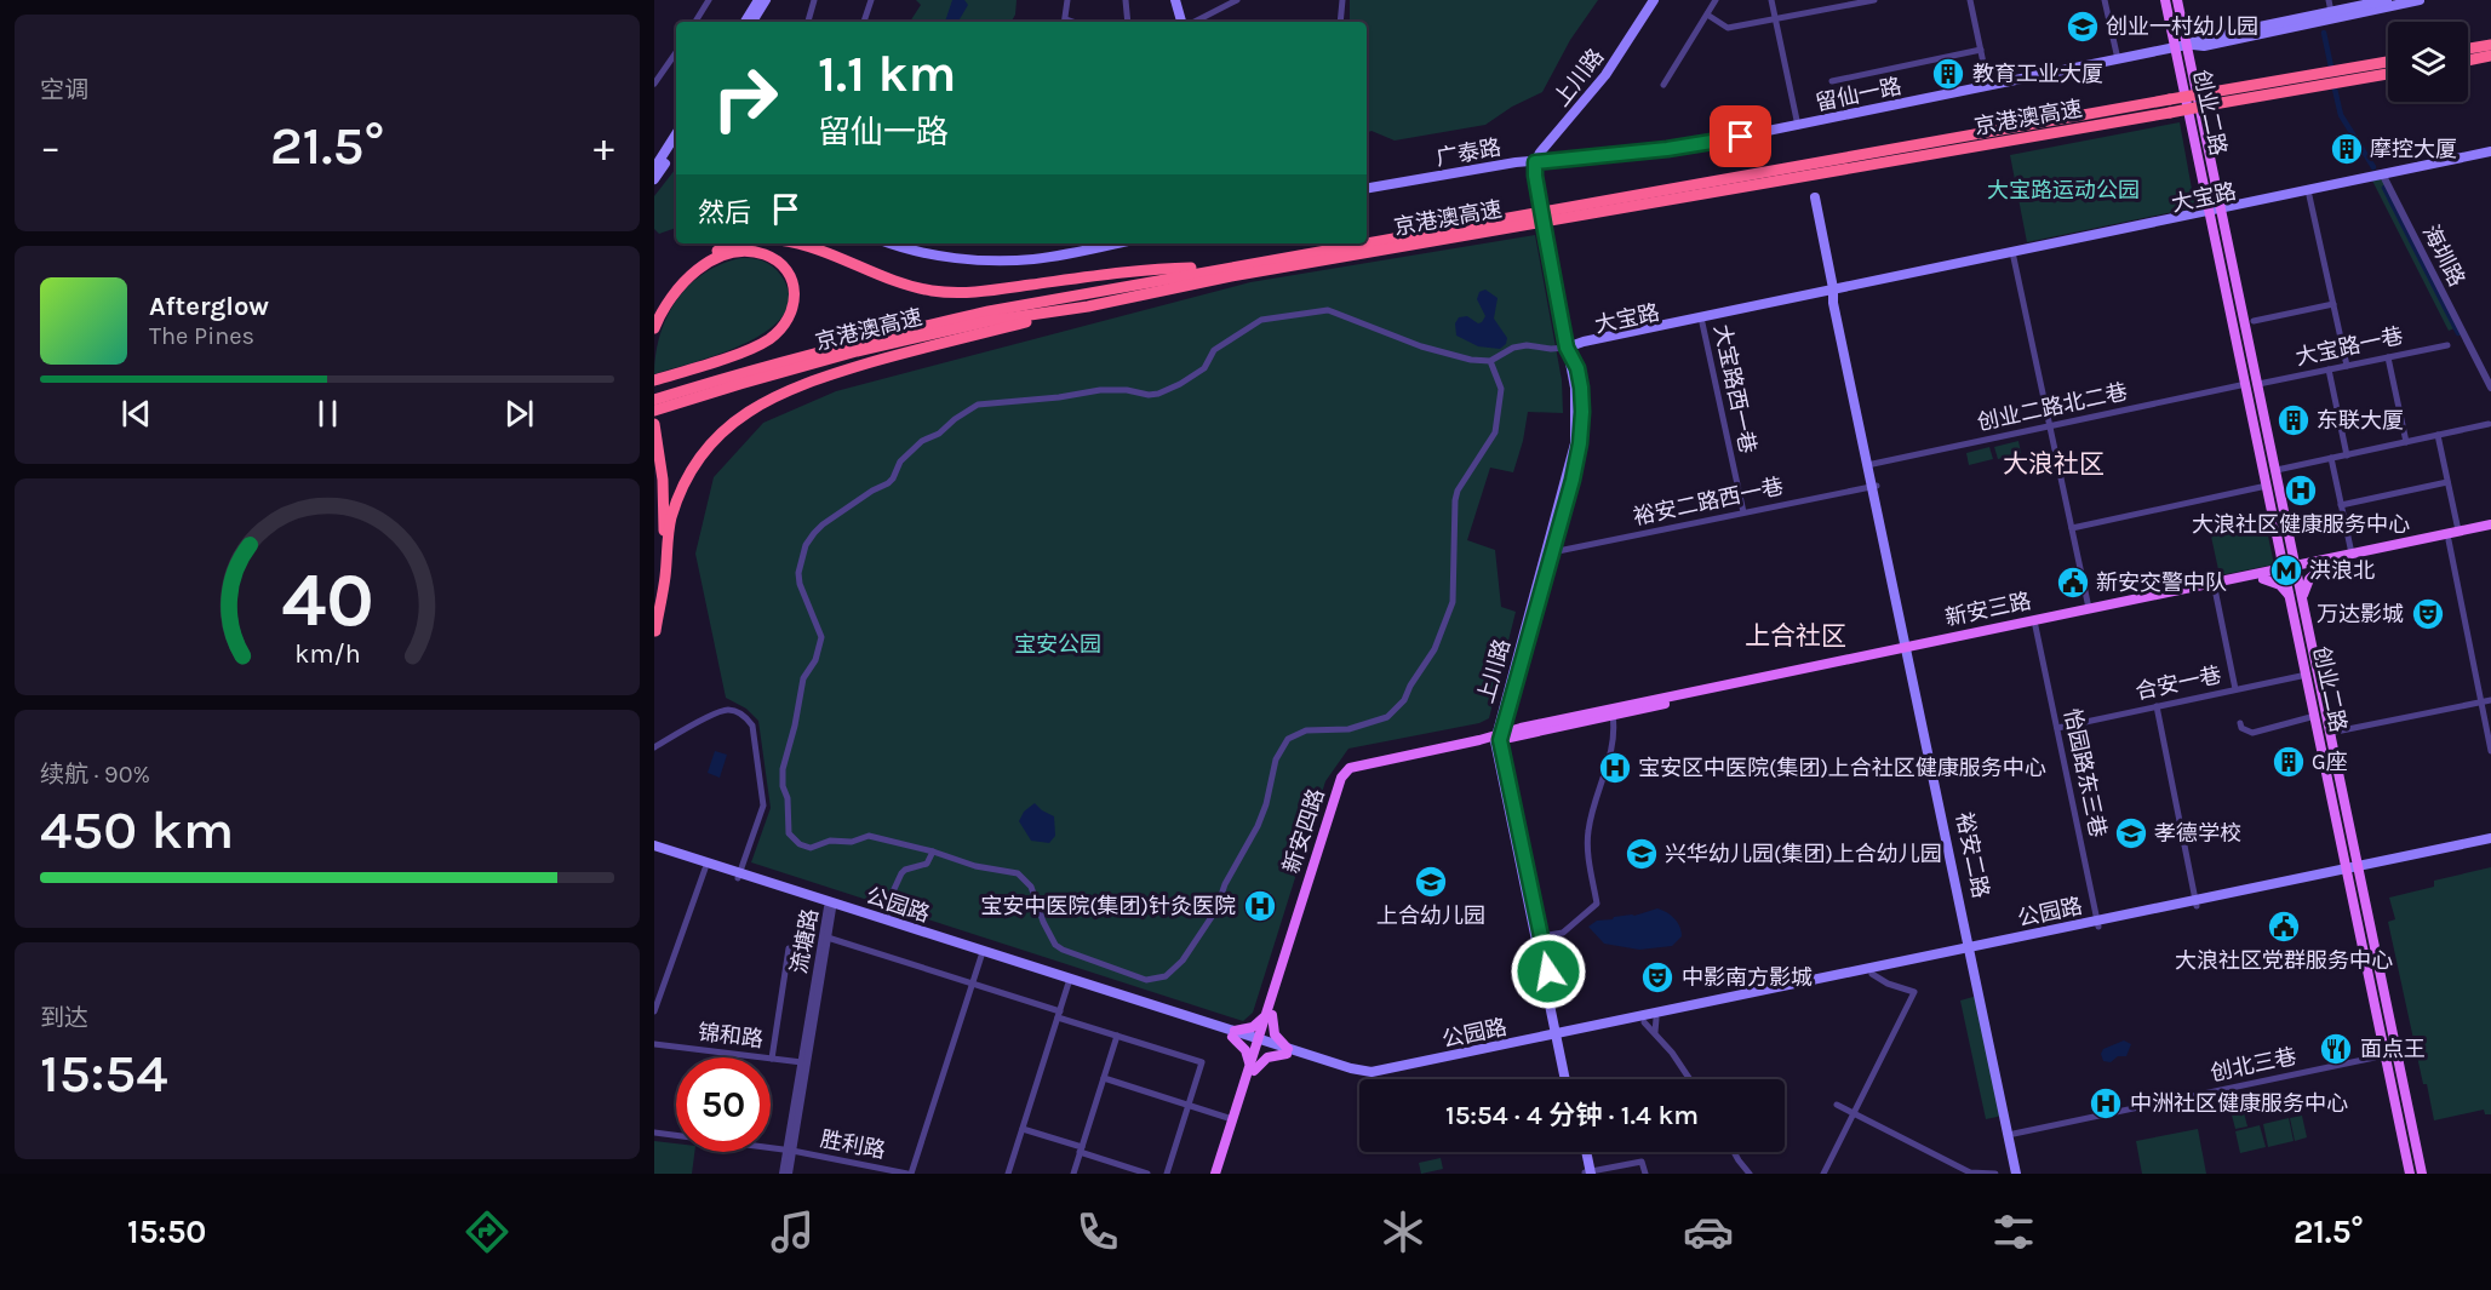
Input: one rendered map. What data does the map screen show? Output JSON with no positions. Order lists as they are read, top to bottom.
{
  "streets": {
    "highway": ["京港澳高速"],
    "main road": [
      "上川路",
      "留仙一路",
      "创业二路",
      "广泰路",
      "大宝路",
      "新安三路",
      "新安四路",
      "裕安二路",
      "公园路"
    ],
    "street": [
      "海圳路",
      "大宝路一巷",
      "大宝路西一巷",
      "创业二路北二巷",
      "裕安二路西一巷",
      "合安一巷",
      "怡园路东三巷",
      "流塘路",
      "锦和路",
      "创北三巷",
      "胜利路"
    ]
  },
  "crossings": [
    ["上川路", "留仙一路"],
    ["上川路", "广泰路"],
    ["上川路", "大宝路"],
    ["上川路", "裕安二路西一巷"],
    ["上川路", "新安三路"],
    ["上川路", "新安四路"],
    ["上川路", "公园路"],
    ["留仙一路", "创业二路"],
    ["留仙一路", "广泰路"],
    ["创业二路", "大宝路"],
    ["创业二路", "大宝路一巷"],
    ["创业二路", "创业二路北二巷"],
    ["创业二路", "新安三路"],
    ["创业二路", "合安一巷"],
    ["创业二路", "公园路"],
    ["大宝路", "海圳路"],
    ["大宝路", "大宝路西一巷"],
    ["大宝路", "裕安二路"],
    ["大宝路西一巷", "裕安二路西一巷"],
    ["创业二路北二巷", "裕安二路"],
    ["裕安二路西一巷", "裕安二路"],
    ["新安三路", "怡园路东三巷"],
    ["新安三路", "新安四路"],
    ["新安三路", "裕安二路"],
    ["合安一巷", "怡园路东三巷"],
    ["怡园路东三巷", "公园路"],
    ["新安四路", "公园路"],
    ["裕安二路", "公园路"],
    ["裕安二路", "创北三巷"],
    ["公园路", "流塘路"],
    ["流塘路", "锦和路"],
    ["流塘路", "胜利路"]
  ],
  "districts": ["大浪社区", "上合社区"],
  "parks": ["大宝路运动公园", "宝安公园"],
  "places": {
    "school or university": [
      "创业一村幼儿园",
      "孝德学校",
      "兴华幼儿园(集团)上合幼儿园",
      "上合幼儿园"
    ],
    "building": [
      "教育工业大厦",
      "摩控大厦",
      "东联大厦",
      "G座"
    ],
    "hospital": [
      "大浪社区健康服务中心",
      "宝安区中医院(集团)上合社区健康服务中心",
      "宝安中医院(集团)针灸医院",
      "中洲社区健康服务中心"
    ],
    "metro station": ["洪浪北"],
    "public building": ["新安交警中队", "大浪社区党群服务中心"],
    "theatre": ["万达影城", "中影南方影城"],
    "restaurant": ["面点王"]
  },
  "page": {
    "tile": [
      "空调",
      ["续航 · 90%", "450 km"],
      ["到达", "15:54"]
    ],
    "turn": ["1.1 km", "留仙一路"],
    "heat": ["−", "21.5°", "+"],
    "then": "然后",
    "song": ["Afterglow", "The Pines"],
    "limit": "50",
    "trip": "15:54 · 4 分钟 · 1.4 km",
    "tabs": ["15:50", "21.5°"],
    "gauge": ["40", "km/h"]
  }
}
